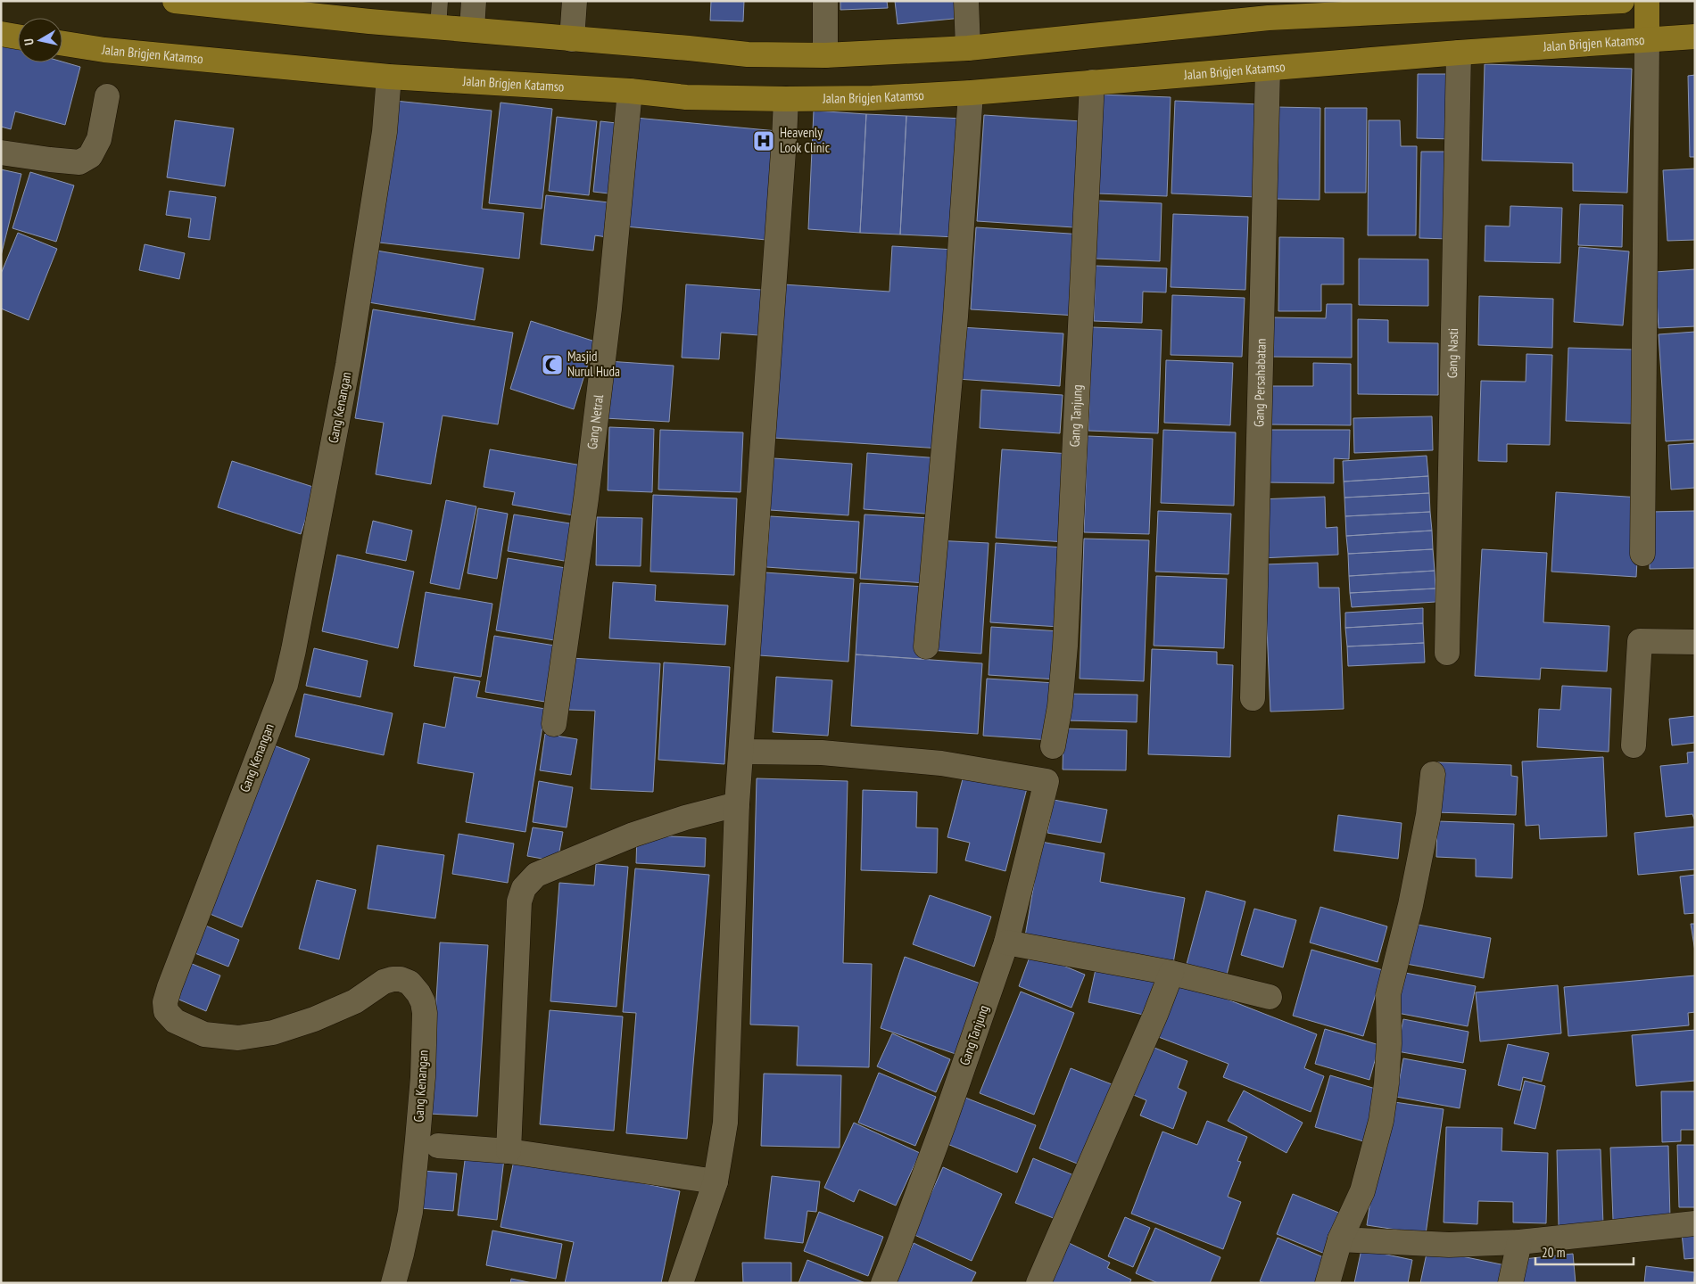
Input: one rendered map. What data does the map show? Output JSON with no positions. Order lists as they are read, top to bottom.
{
  "streets": {
    "main road": ["Jalan Brigjen Katamso"],
    "street": [
      "Gang Nasti",
      "Gang Persahabatan",
      "Gang Kenangan",
      "Gang Tanjung",
      "Gang Netral"
    ]
  },
  "crossings": [
    ["Jalan Brigjen Katamso", "Gang Nasti"],
    ["Jalan Brigjen Katamso", "Gang Persahabatan"],
    ["Jalan Brigjen Katamso", "Gang Kenangan"],
    ["Jalan Brigjen Katamso", "Gang Tanjung"],
    ["Jalan Brigjen Katamso", "Gang Netral"]
  ],
  "places": {
    "hospital": ["Heavenly Look Clinic"],
    "mosque": ["Masjid Nurul Huda"]
  },
  "scale_bar": "20 m",
  "north": "left"
}
